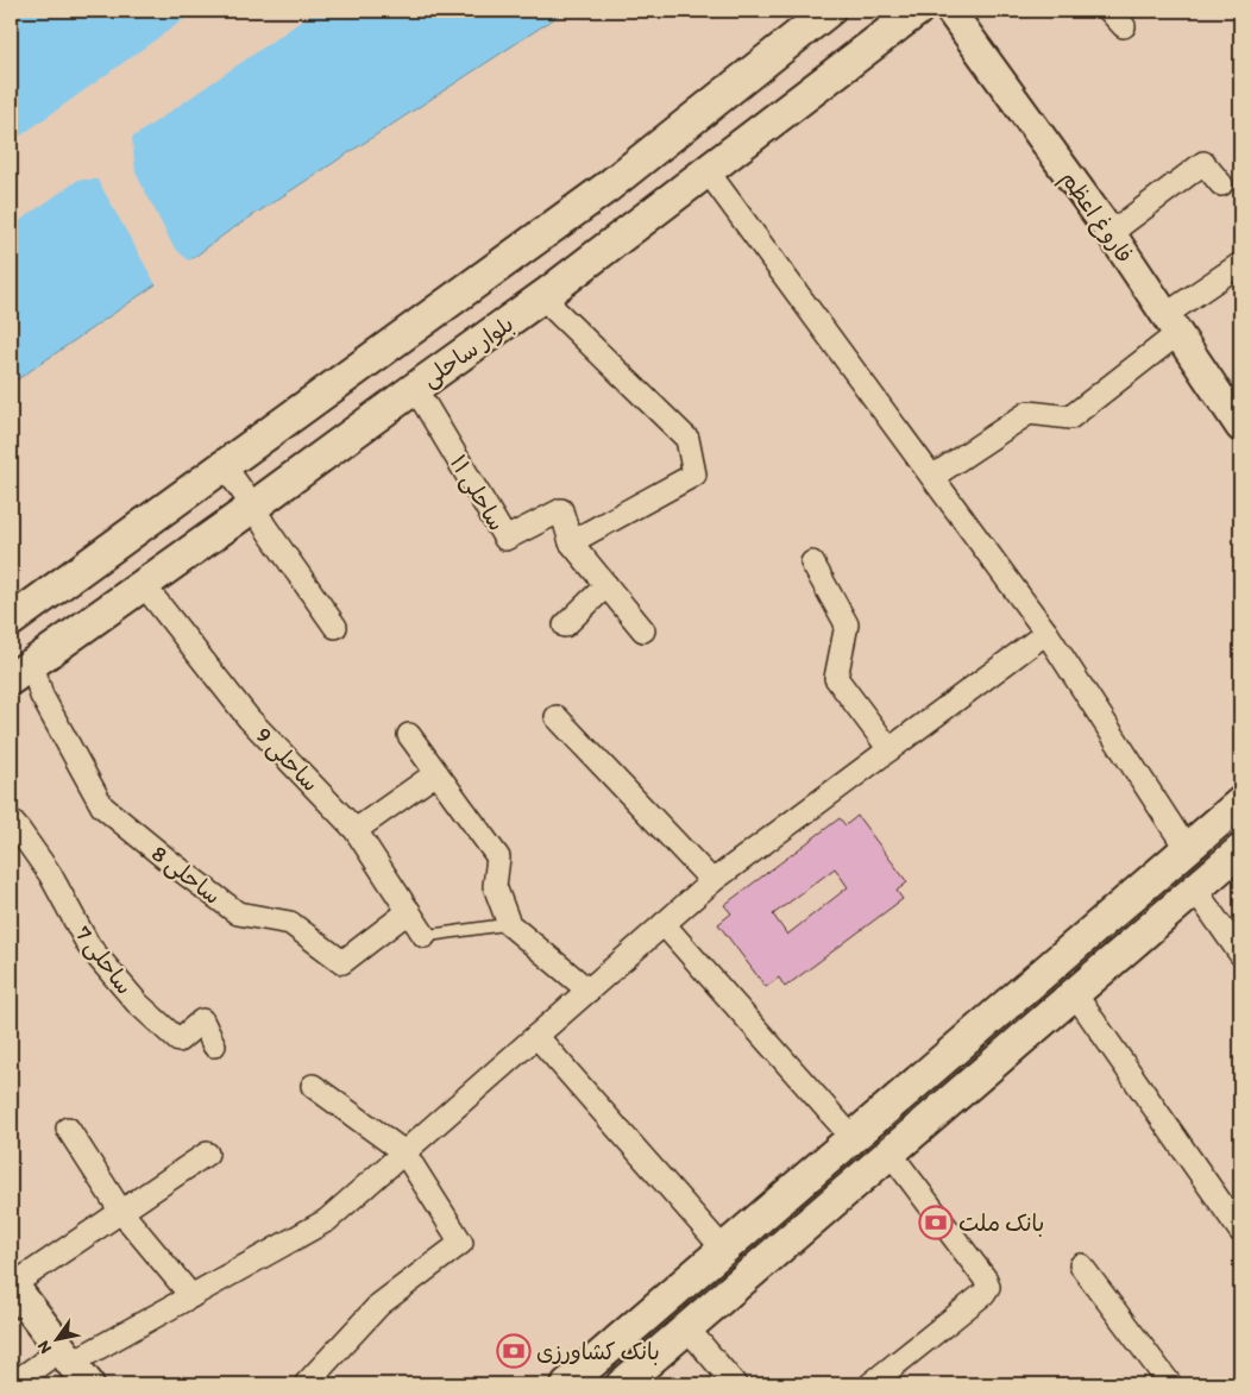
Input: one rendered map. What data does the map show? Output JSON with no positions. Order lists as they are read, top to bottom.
{
  "streets": {
    "main road": ["بلوار ساحلی"],
    "street": [
      "فاروغ اعظم",
      "ساحلی ۱۱",
      "ساحلی 9",
      "ساحلی 8",
      "ساحلی 7"
    ]
  },
  "crossings": [
    ["بلوار ساحلی", "ساحلی ۱۱"],
    ["بلوار ساحلی", "ساحلی 9"],
    ["بلوار ساحلی", "ساحلی 8"],
    ["ساحلی 9", "ساحلی 8"]
  ],
  "places": {
    "bank": ["بانک ملت", "بانک کشاورزی"]
  },
  "north": "bottom left"
}
